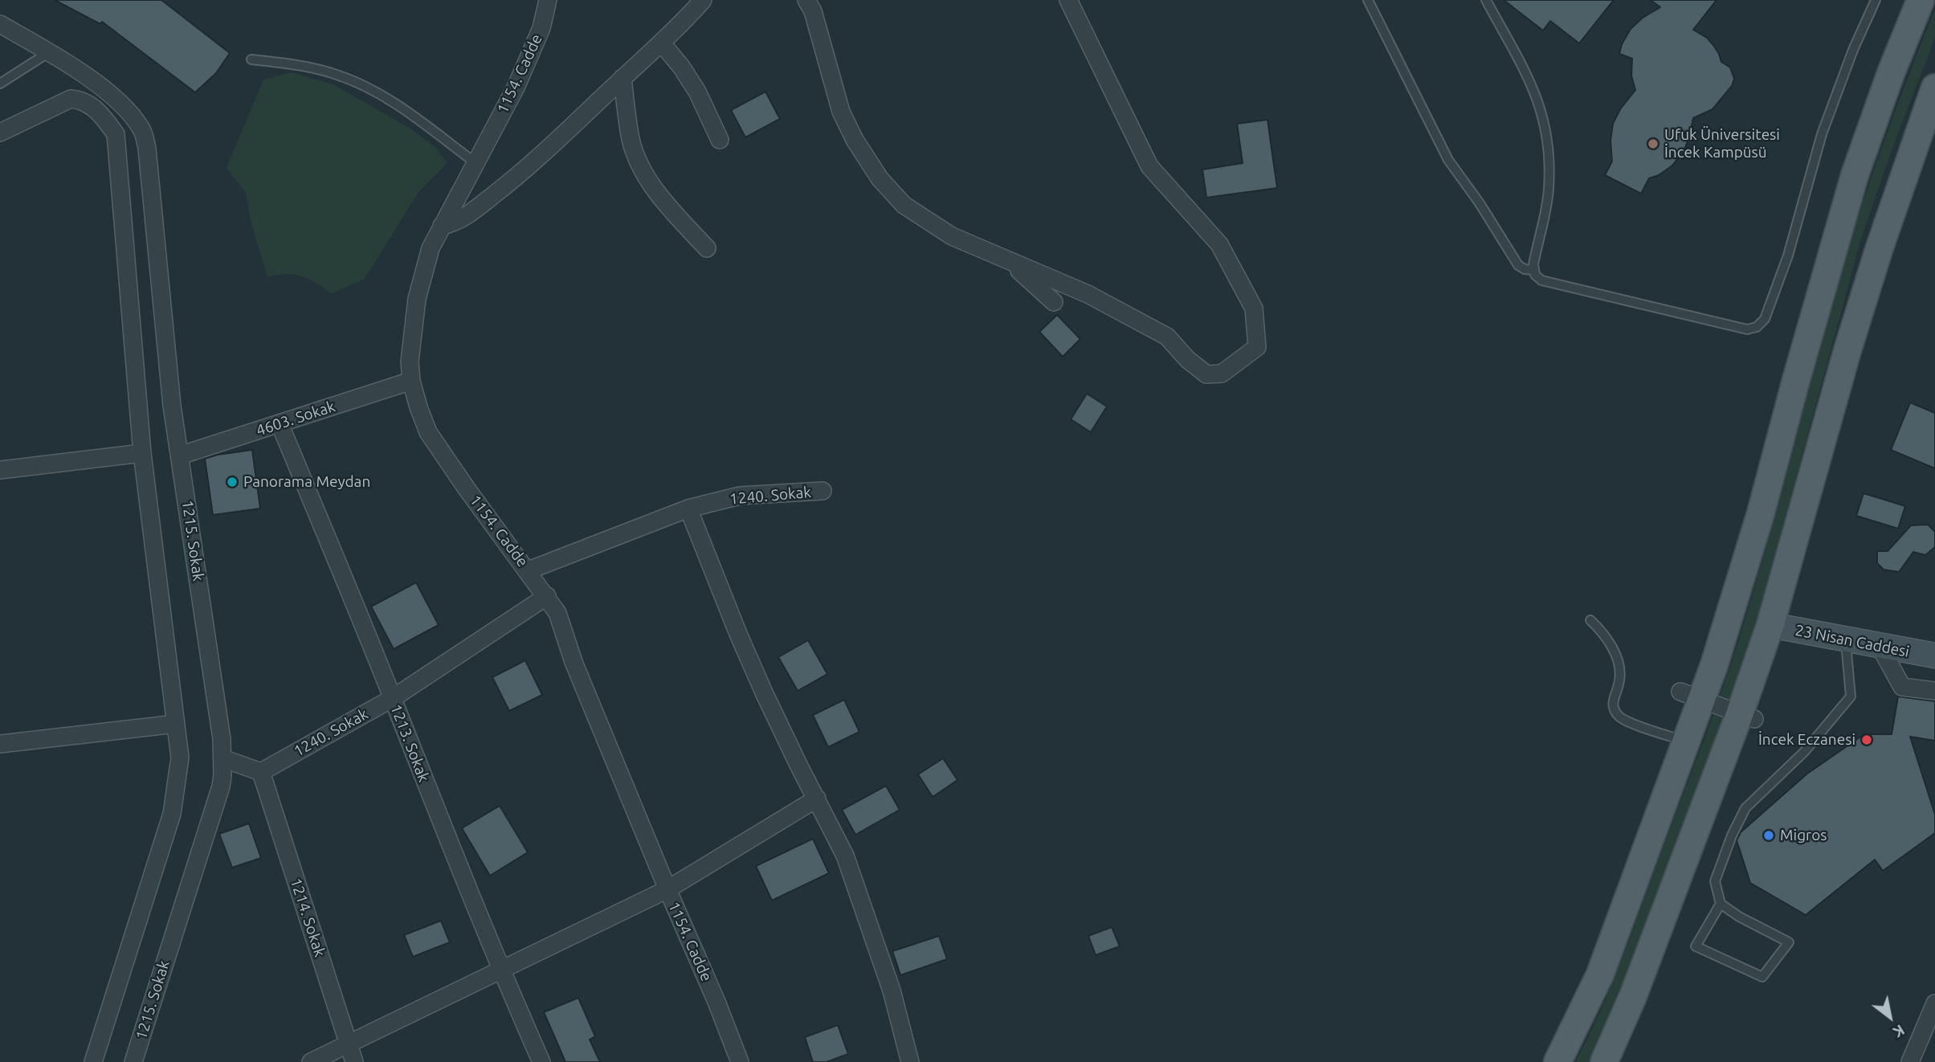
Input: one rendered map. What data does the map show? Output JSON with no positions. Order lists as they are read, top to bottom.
{
  "streets": {
    "main road": ["23 Nisan Caddesi"],
    "street": [
      "1154. Cadde",
      "4603. Sokak",
      "1240. Sokak",
      "1215. Sokak",
      "1213. Sokak",
      "1214. Sokak"
    ]
  },
  "crossings": [
    ["1154. Cadde", "4603. Sokak"],
    ["1154. Cadde", "1240. Sokak"],
    ["4603. Sokak", "1215. Sokak"],
    ["4603. Sokak", "1213. Sokak"],
    ["1240. Sokak", "1213. Sokak"],
    ["1240. Sokak", "1214. Sokak"]
  ],
  "places": [
    "Ufuk Üniversitesi İncek Kampüsü",
    "Panorama Meydan",
    "İncek Eczanesi",
    "Migros"
  ],
  "north": "bottom right"
}
